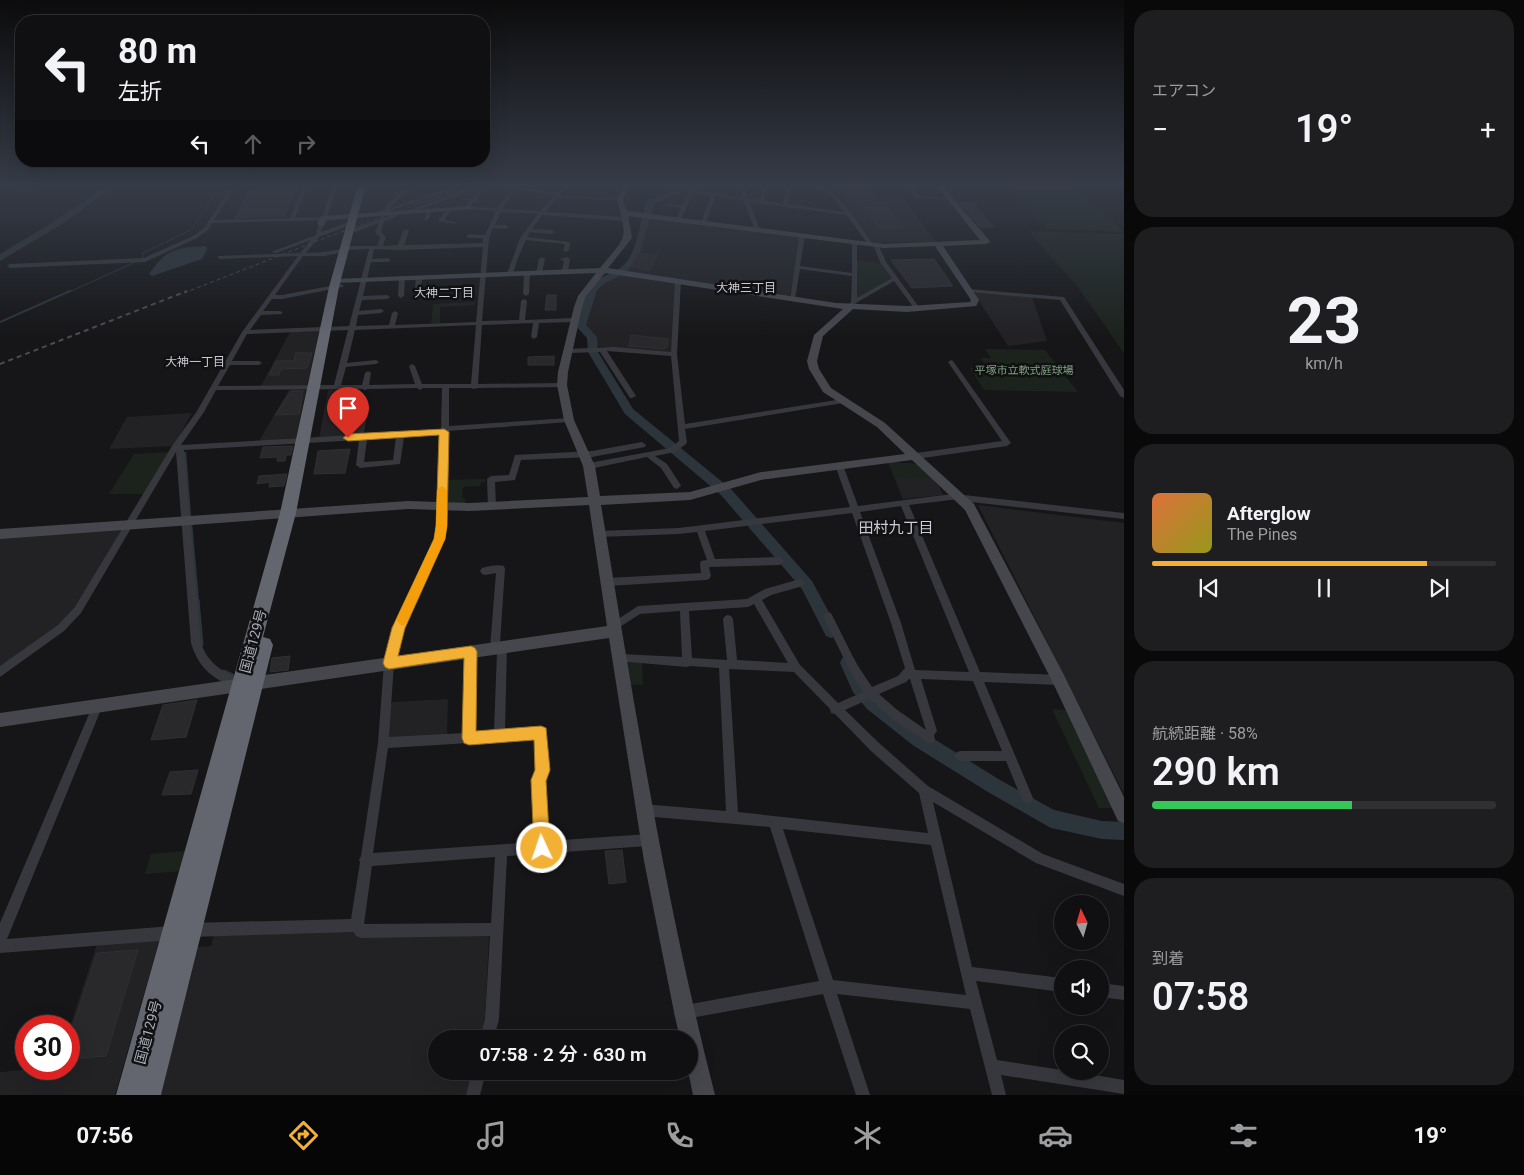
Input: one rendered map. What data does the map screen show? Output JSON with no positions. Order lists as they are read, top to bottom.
{
  "streets": {
    "highway": ["国道129号"]
  },
  "districts": [
    "大神三丁目",
    "大神二丁目",
    "大神一丁目",
    "田村九丁目"
  ],
  "parks": ["平塚市立軟式庭球場"],
  "north": "top",
  "page": {
    "tile": [
      "エアコン",
      ["23", "km/h"],
      ["航続距離 · 58%", "290 km"],
      ["到着", "07:58"]
    ],
    "turn": ["80 m", "左折"],
    "heat": ["−", "19°", "+"],
    "song": ["Afterglow", "The Pines"],
    "limit": "30",
    "trip": "07:58 · 2 分 · 630 m",
    "tabs": ["07:56", "19°"]
  }
}
